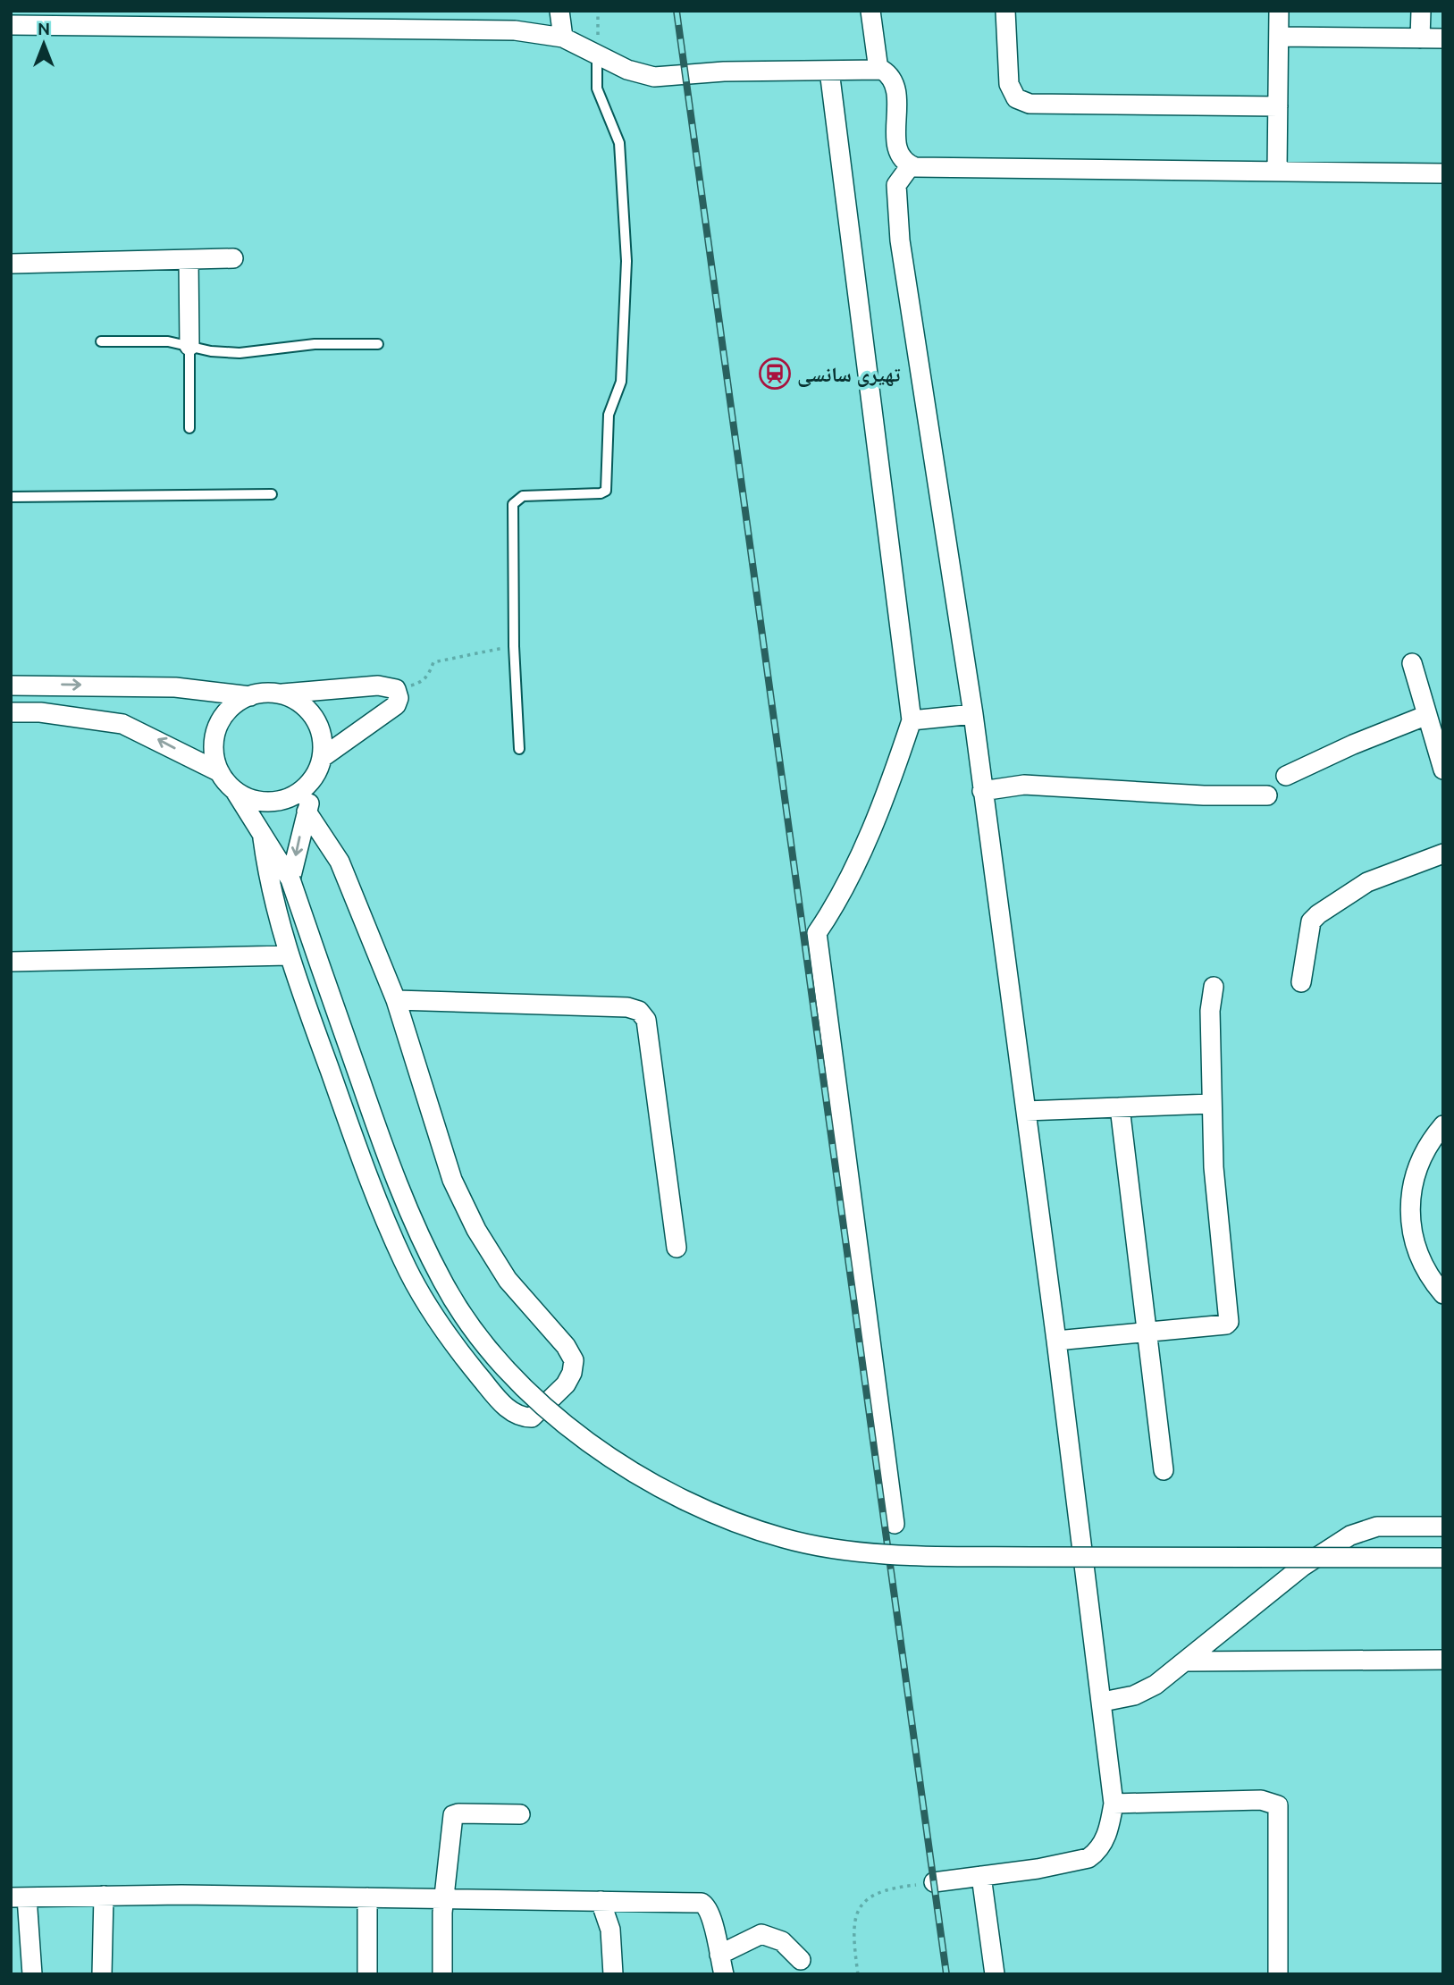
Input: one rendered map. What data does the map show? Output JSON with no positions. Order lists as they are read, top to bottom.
{
  "places": {
    "station": ["تھیری سانسی"]
  },
  "north": "top"
}
